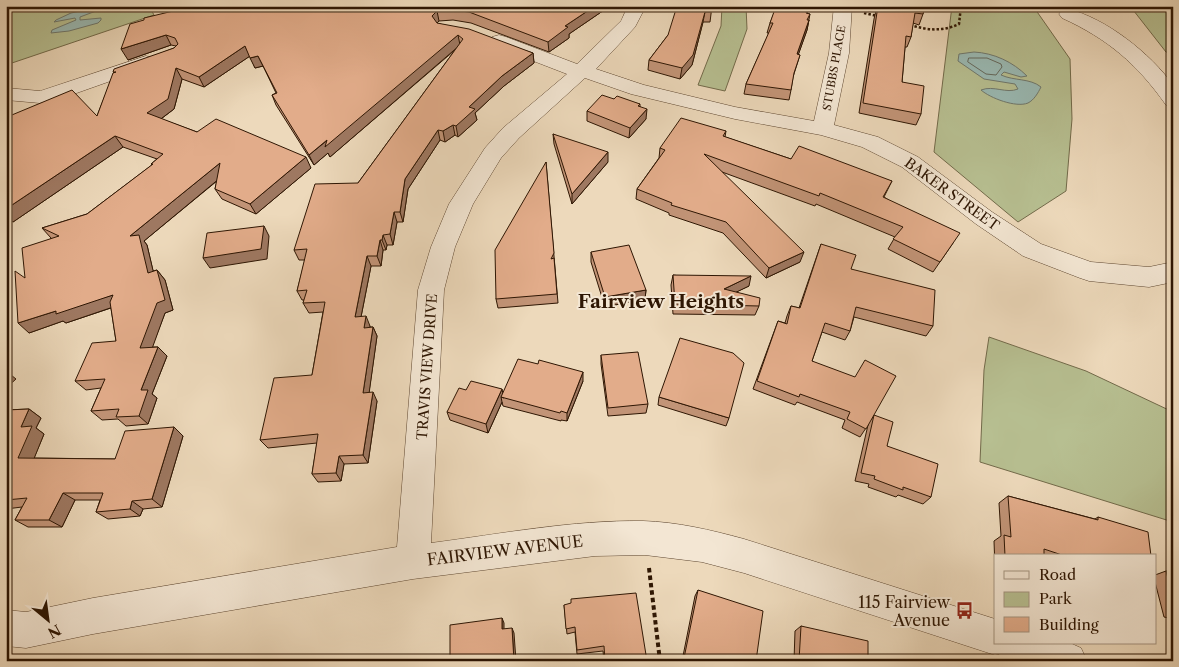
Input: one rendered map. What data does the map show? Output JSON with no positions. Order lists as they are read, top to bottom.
{
  "streets": {
    "street": [
      "STUBBS PLACE",
      "BAKER STREET",
      "TRAVIS VIEW DRIVE",
      "FAIRVIEW AVENUE"
    ]
  },
  "crossings": [
    ["STUBBS PLACE", "BAKER STREET"],
    ["BAKER STREET", "TRAVIS VIEW DRIVE"],
    ["TRAVIS VIEW DRIVE", "FAIRVIEW AVENUE"]
  ],
  "districts": ["Fairview Heights"],
  "places": {
    "bus stop": ["115 Fairview Avenue"]
  },
  "legend": ["Road", "Park", "Building"],
  "north": "bottom right"
}
